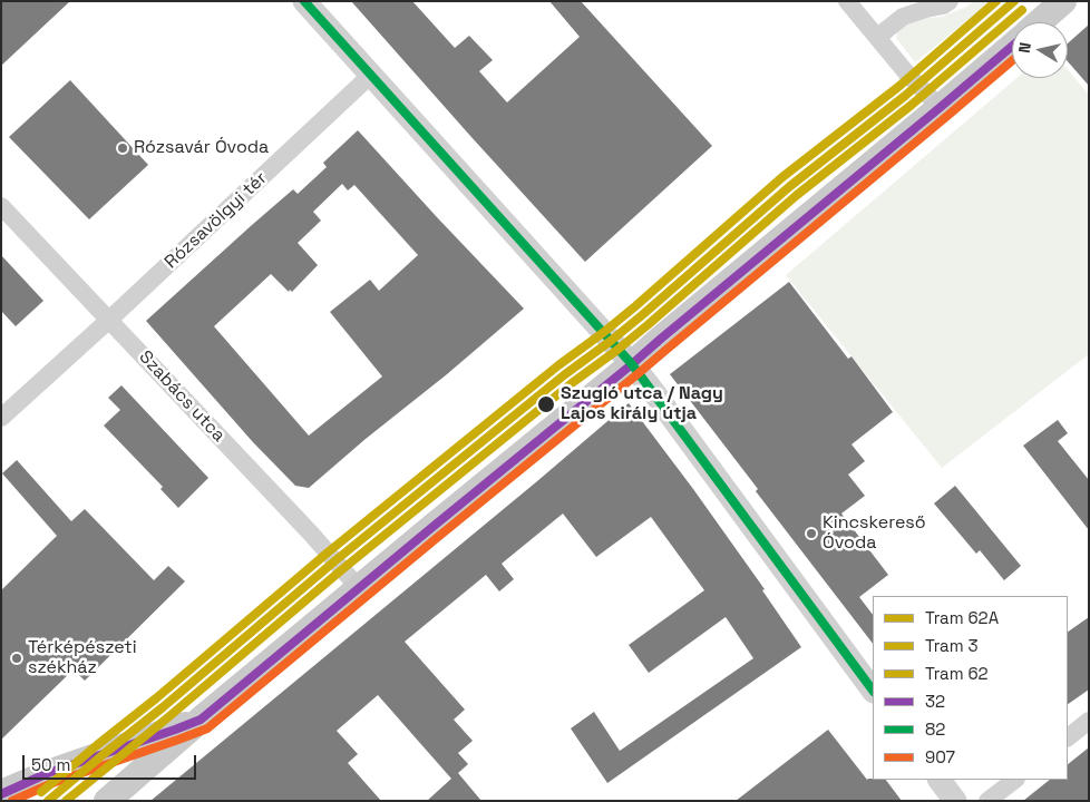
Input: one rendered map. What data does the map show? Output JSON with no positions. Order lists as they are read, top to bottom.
{
  "streets": {
    "street": ["Rózsavölgyi tér", "Szabács utca"]
  },
  "crossings": [
    ["Rózsavölgyi tér", "Szabács utca"]
  ],
  "places": [
    "Rózsavár Óvoda",
    "Szugló utca / Nagy Lajos király útja",
    "Kincskereső Óvoda",
    "Térképészeti székház"
  ],
  "lines": [
    "tram line 62A",
    "tram line 62",
    "transit line 82",
    "tram line 3",
    "transit line 32",
    "transit line 907"
  ],
  "legend": [
    "Tram 62A",
    "Tram 3",
    "Tram 62",
    "32",
    "82",
    "907"
  ],
  "scale_bar": "50 m",
  "north": "left"
}
